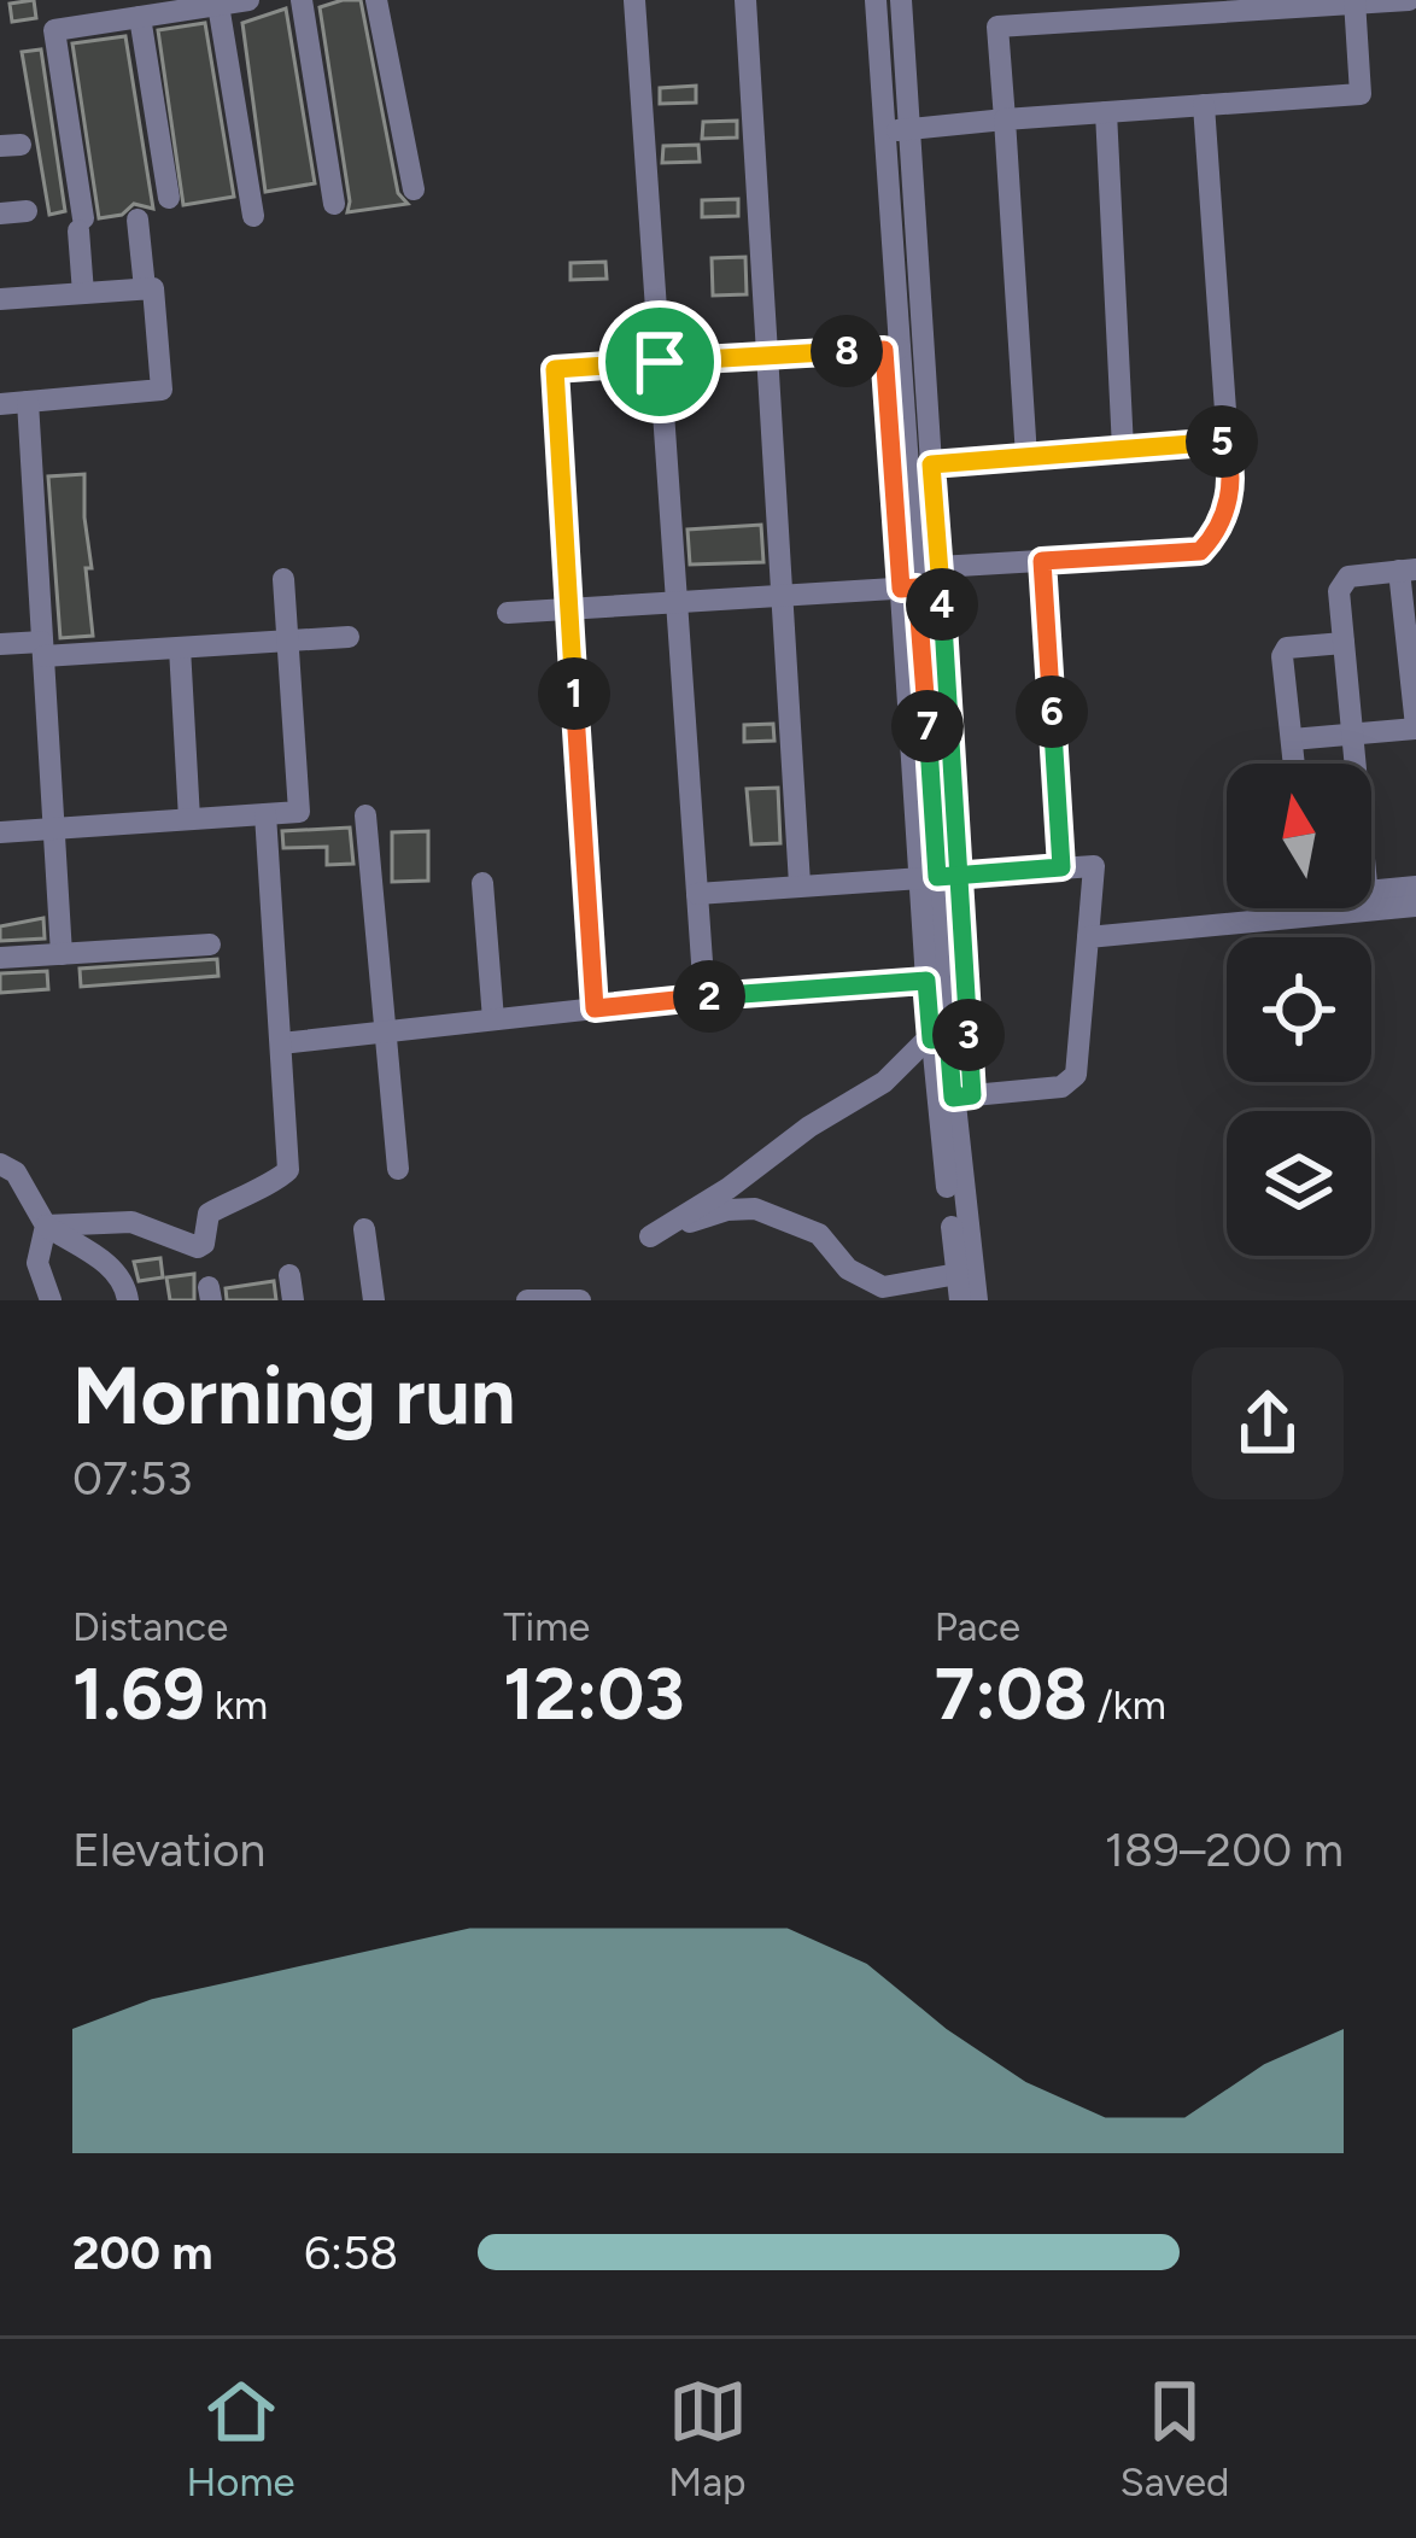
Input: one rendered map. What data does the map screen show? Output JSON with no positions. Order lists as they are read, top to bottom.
{
  "north": "top",
  "page": {
    "pins": [
      "8",
      "5",
      "4",
      "1",
      "6",
      "7",
      "2",
      "3"
    ],
    "heading": ["Morning run", "07:53"],
    "stats": [
      ["Distance", "1.69 km"],
      ["Time", "12:03"],
      ["Pace", "7:08 /km"]
    ],
    "chart": ["Elevation", "189–200 m"],
    "list": [
      {
        "name": "200 m",
        "note": "6:58"
      }
    ],
    "tabs": ["Home", "Map", "Saved"]
  }
}
